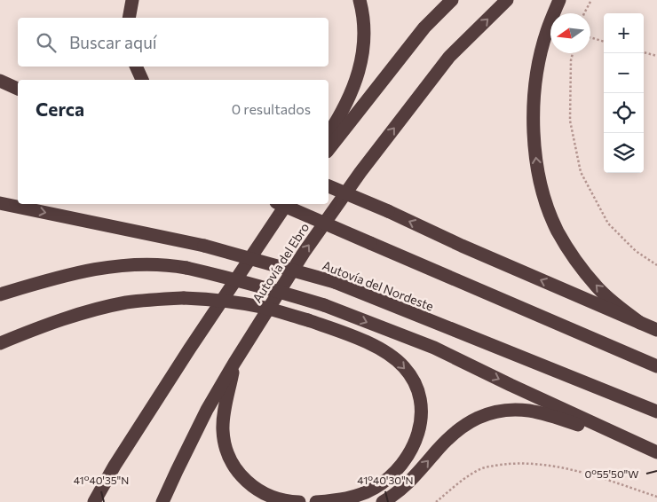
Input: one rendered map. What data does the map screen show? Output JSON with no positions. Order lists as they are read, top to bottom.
{
  "streets": {
    "highway": ["Autovía del Ebro", "Autovía del Nordeste"]
  },
  "north": "left",
  "page": {
    "map_buttons": ["+", "−"],
    "search": "Buscar aquí",
    "heading": ["Cerca", "0 resultados"]
  },
  "coordinates": ["0°55'50\"W", "41°40'35\"N", "41°40'30\"N"]
}
